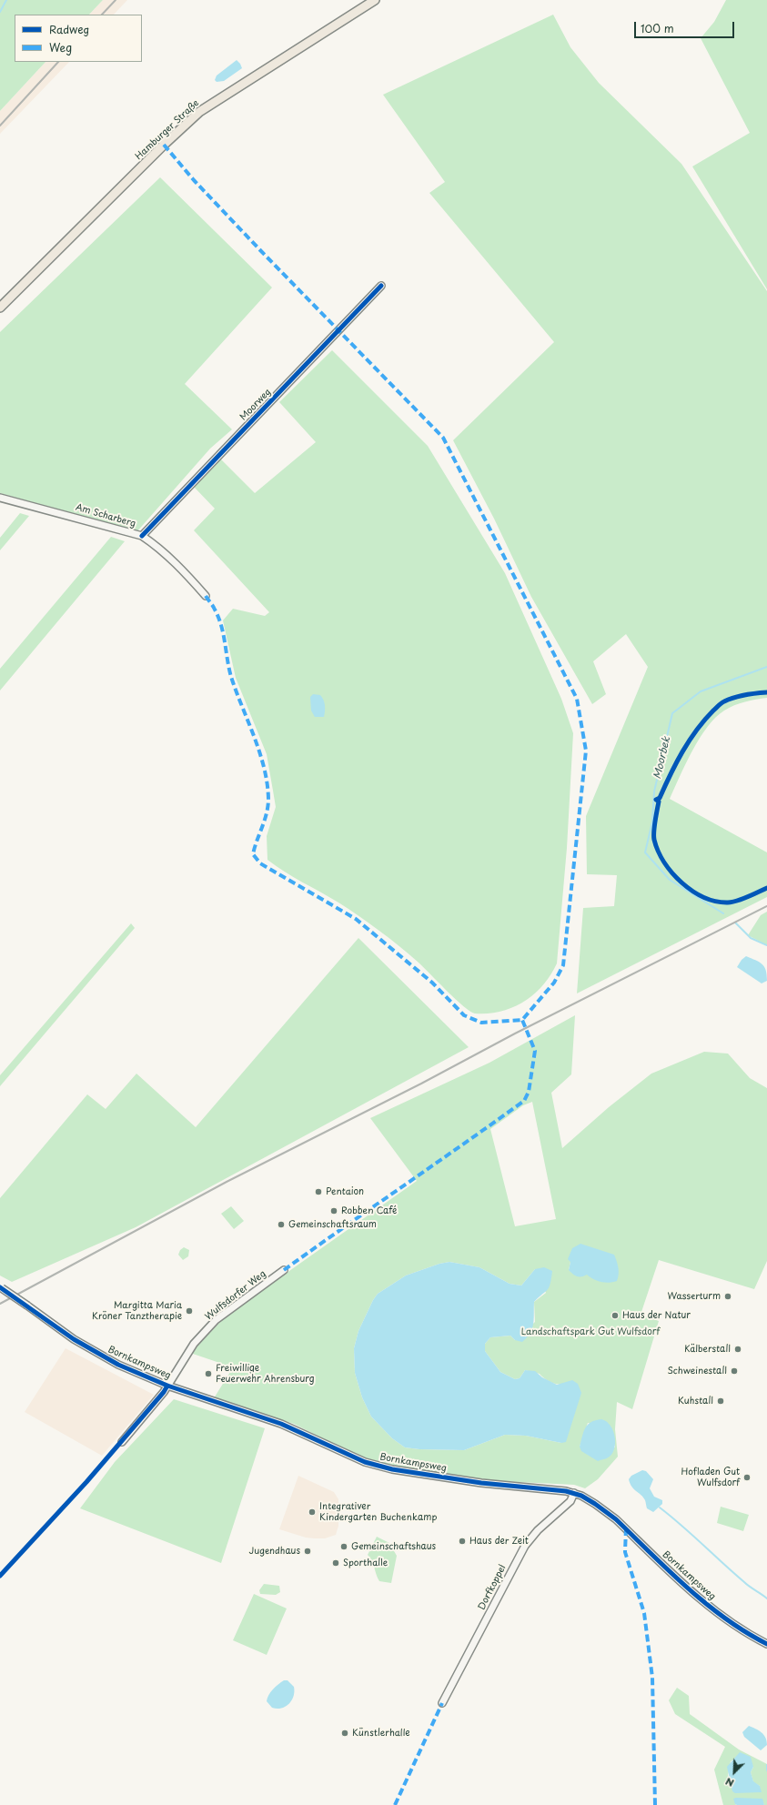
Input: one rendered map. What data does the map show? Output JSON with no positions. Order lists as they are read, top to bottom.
{
  "streets": {
    "main road": ["Hamburger Straße"],
    "street": [
      "Moorweg",
      "Am Scharberg",
      "Wulfsdorfer Weg",
      "Bornkampsweg",
      "Dorfkoppel"
    ]
  },
  "crossings": [
    ["Moorweg", "Am Scharberg"],
    ["Wulfsdorfer Weg", "Bornkampsweg"],
    ["Bornkampsweg", "Dorfkoppel"]
  ],
  "water": ["Moorbek"],
  "parks": ["Landschaftspark Gut Wulfsdorf"],
  "places": [
    "Pentaion",
    "Robben Café",
    "Gemeinschaftsraum",
    "Wasserturm",
    "Margitta Maria Kröner Tanztherapie",
    "Haus der Natur",
    "Kälberstall",
    "Schweinestall",
    "Freiwillige Feuerwehr Ahrensburg",
    "Kuhstall",
    "Hofladen Gut Wulfsdorf",
    "Integrativer Kindergarten Buchenkamp",
    "Haus der Zeit",
    "Gemeinschaftshaus",
    "Jugendhaus",
    "Sporthalle",
    "Künstlerhalle"
  ],
  "legend": ["Radweg", "Weg"],
  "scale_bar": "100 m",
  "north": "bottom left"
}
